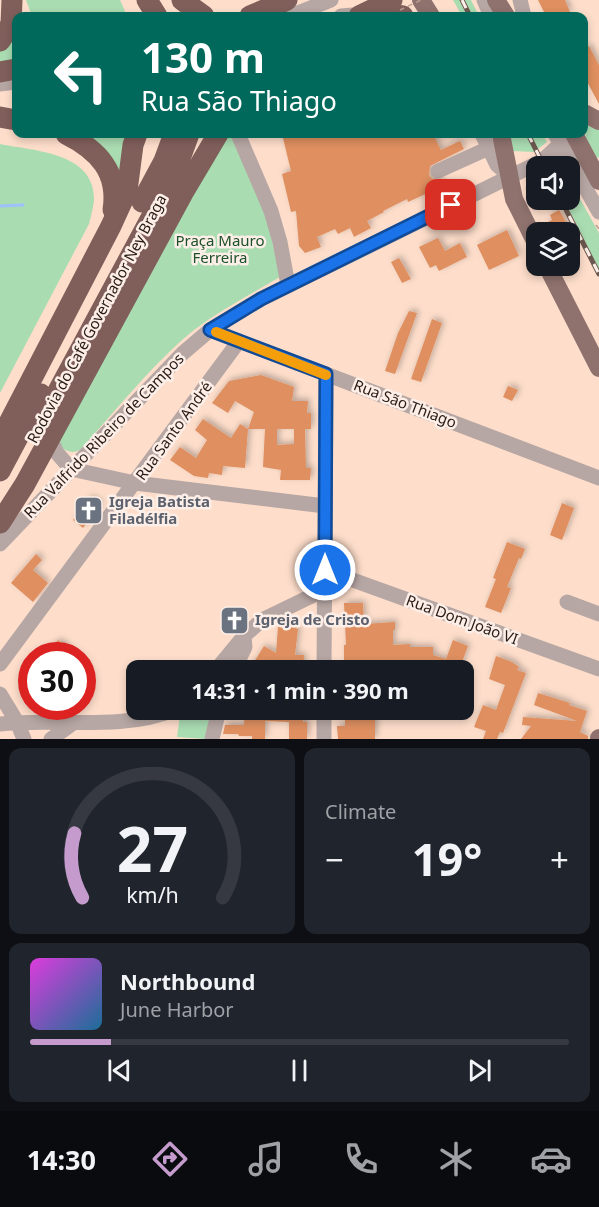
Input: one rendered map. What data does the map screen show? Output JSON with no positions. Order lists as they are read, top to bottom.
{
  "streets": {
    "highway": ["Rodovia do Café Governador Ney Braga"],
    "street": [
      "Rua São Thiago",
      "Rua Santo André",
      "Rua Valfrido Ribeiro de Campos",
      "Rua Dom João VI"
    ]
  },
  "crossings": [
    ["Rua São Thiago", "Rua Santo André"],
    ["Rua São Thiago", "Rua Valfrido Ribeiro de Campos"]
  ],
  "parks": ["Praça Mauro Ferreira"],
  "places": {
    "church": ["Igreja Batista Filadélfia", "Igreja de Cristo"]
  },
  "page": {
    "turn": ["130 m", "Rua São Thiago"],
    "limit": "30",
    "trip": "14:31 · 1 min · 390 m",
    "tile": "Climate",
    "heat": ["−", "19°", "+"],
    "song": ["Northbound", "June Harbor"],
    "tabs": "14:30",
    "gauge": ["27", "km/h"]
  }
}
